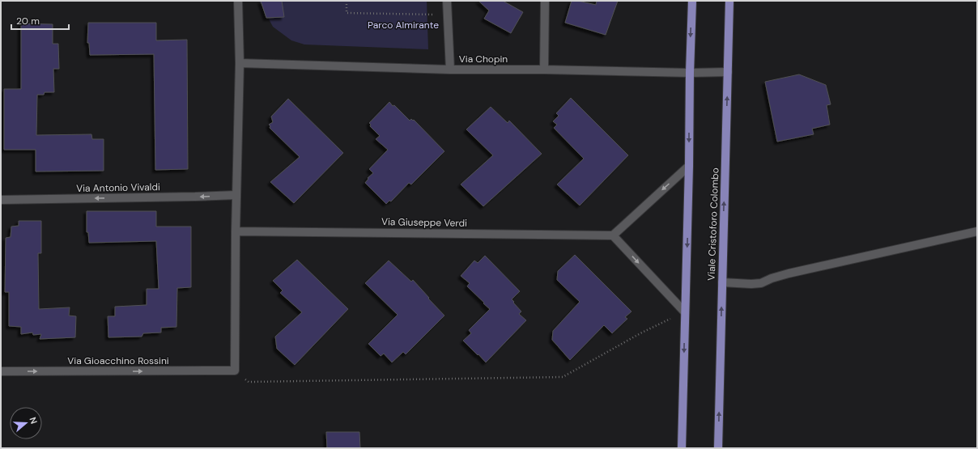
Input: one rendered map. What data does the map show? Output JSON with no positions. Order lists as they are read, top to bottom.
{
  "streets": {
    "main road": ["Viale Cristoforo Colombo"],
    "street": [
      "Via Chopin",
      "Via Antonio Vivaldi",
      "Via Giuseppe Verdi",
      "Via Gioacchino Rossini"
    ]
  },
  "crossings": [
    ["Via Chopin", "Viale Cristoforo Colombo"]
  ],
  "one_way": ["Via Antonio Vivaldi", "Via Gioacchino Rossini"],
  "parks": ["Parco Almirante"],
  "scale_bar": "20 m",
  "north": "right"
}
